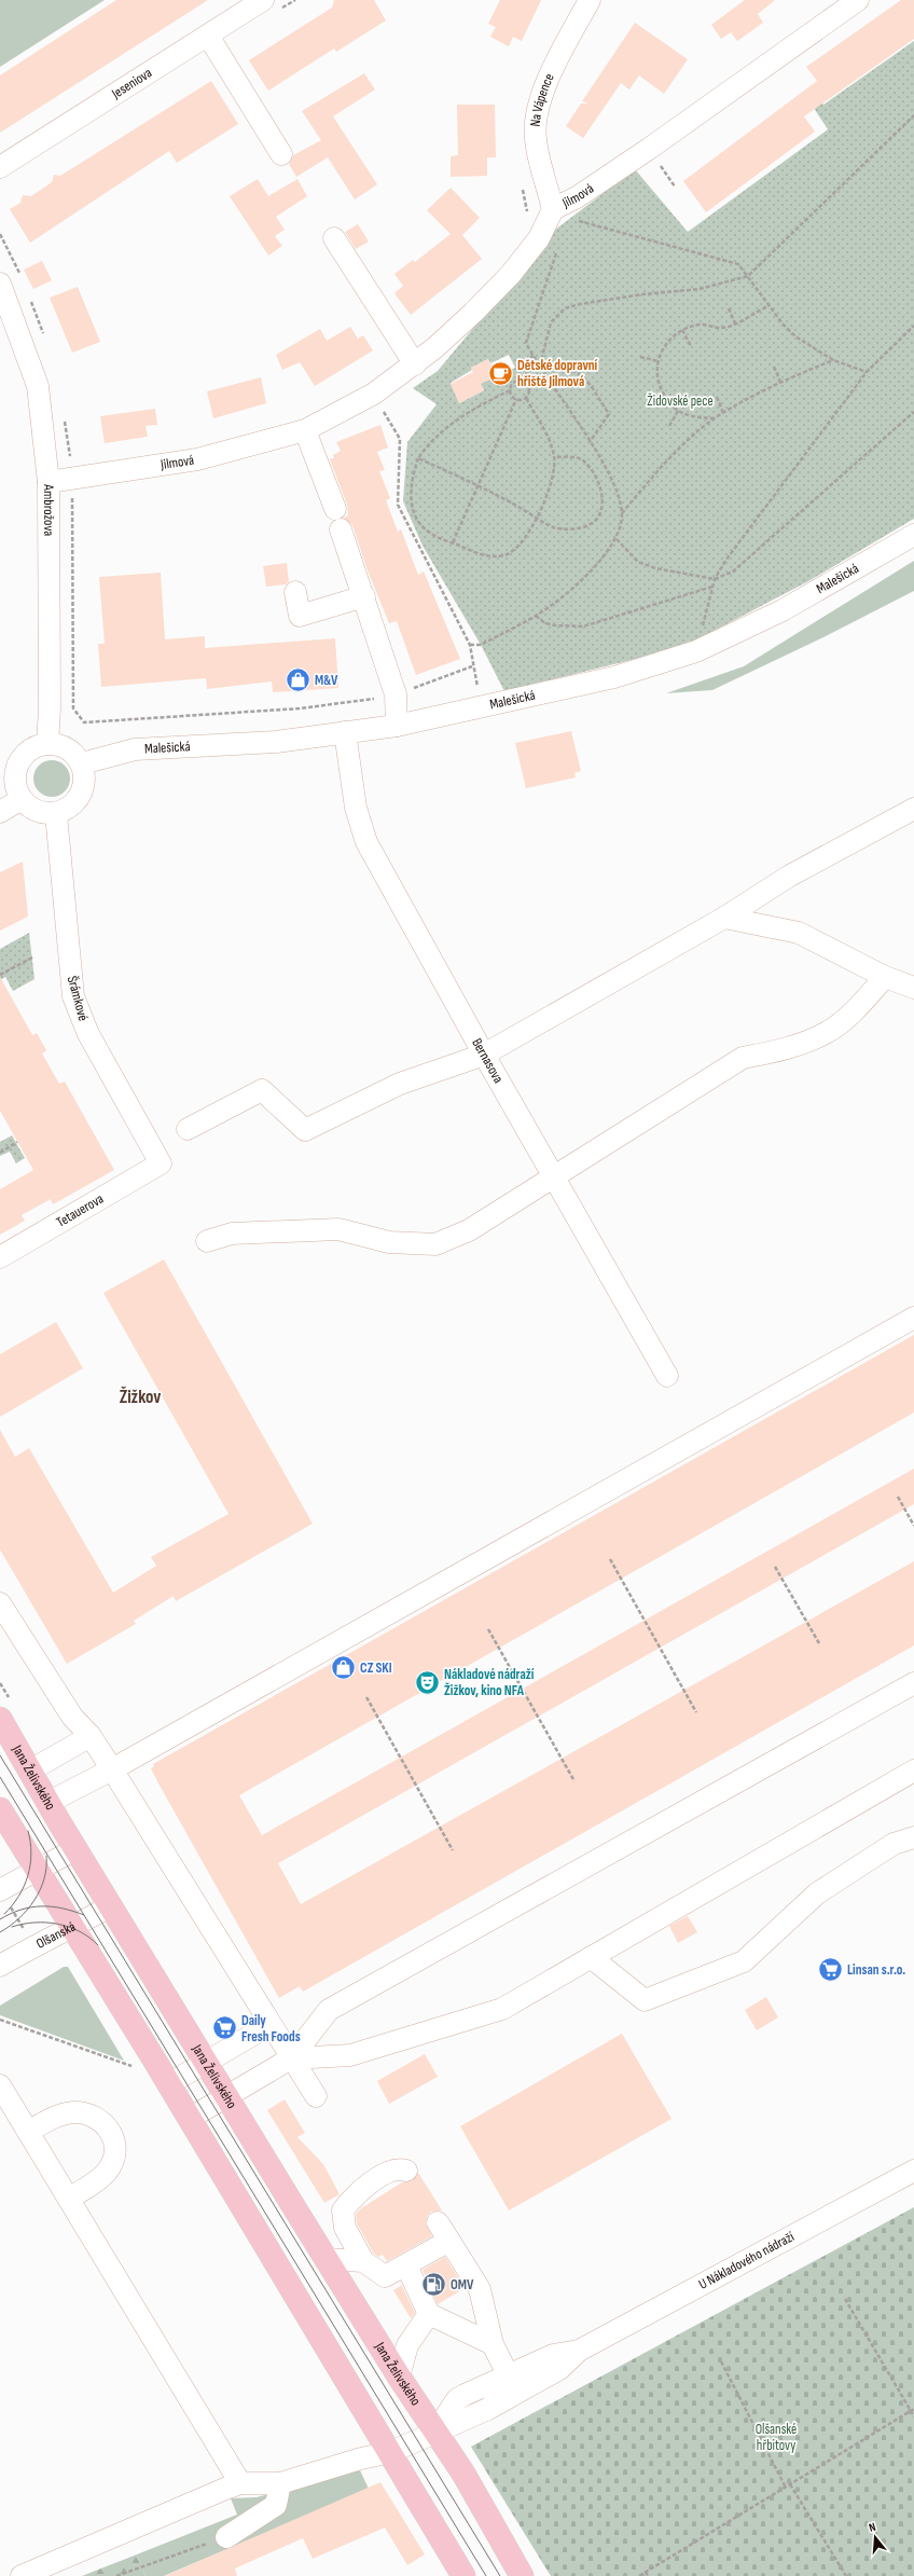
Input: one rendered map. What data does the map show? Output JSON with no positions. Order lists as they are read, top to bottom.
{
  "streets": {
    "main road": ["Jana Želivského"],
    "street": [
      "Jeseniova",
      "Na Vápence",
      "Jilmová",
      "Ambrožova",
      "Malešická",
      "Šrámkové",
      "Bernasova",
      "Tetauerova",
      "Olšanská",
      "U Nákladového nádraží"
    ]
  },
  "crossings": [
    ["Na Vápence", "Jilmová"],
    ["Jilmová", "Ambrožova"],
    ["Ambrožova", "Malešická"],
    ["Ambrožova", "Šrámkové"],
    ["Malešická", "Šrámkové"],
    ["Malešická", "Bernasova"],
    ["Šrámkové", "Tetauerova"],
    ["Jana Želivského", "Olšanská"],
    ["Jana Želivského", "U Nákladového nádraží"]
  ],
  "districts": ["Žižkov"],
  "parks": ["Židovské pece", "Olšanské hřbitovy"],
  "places": {
    "cafe": ["Dětské dopravní hřiště Jilmová"],
    "shop": ["M&V", "CZ SKI"],
    "theatre": ["Nákladové nádraží Žižkov, kino NFA"],
    "supermarket": ["Linsan s.r.o.", "Daily Fresh Foods"],
    "fuel station": ["OMV"]
  },
  "north": "top"
}
